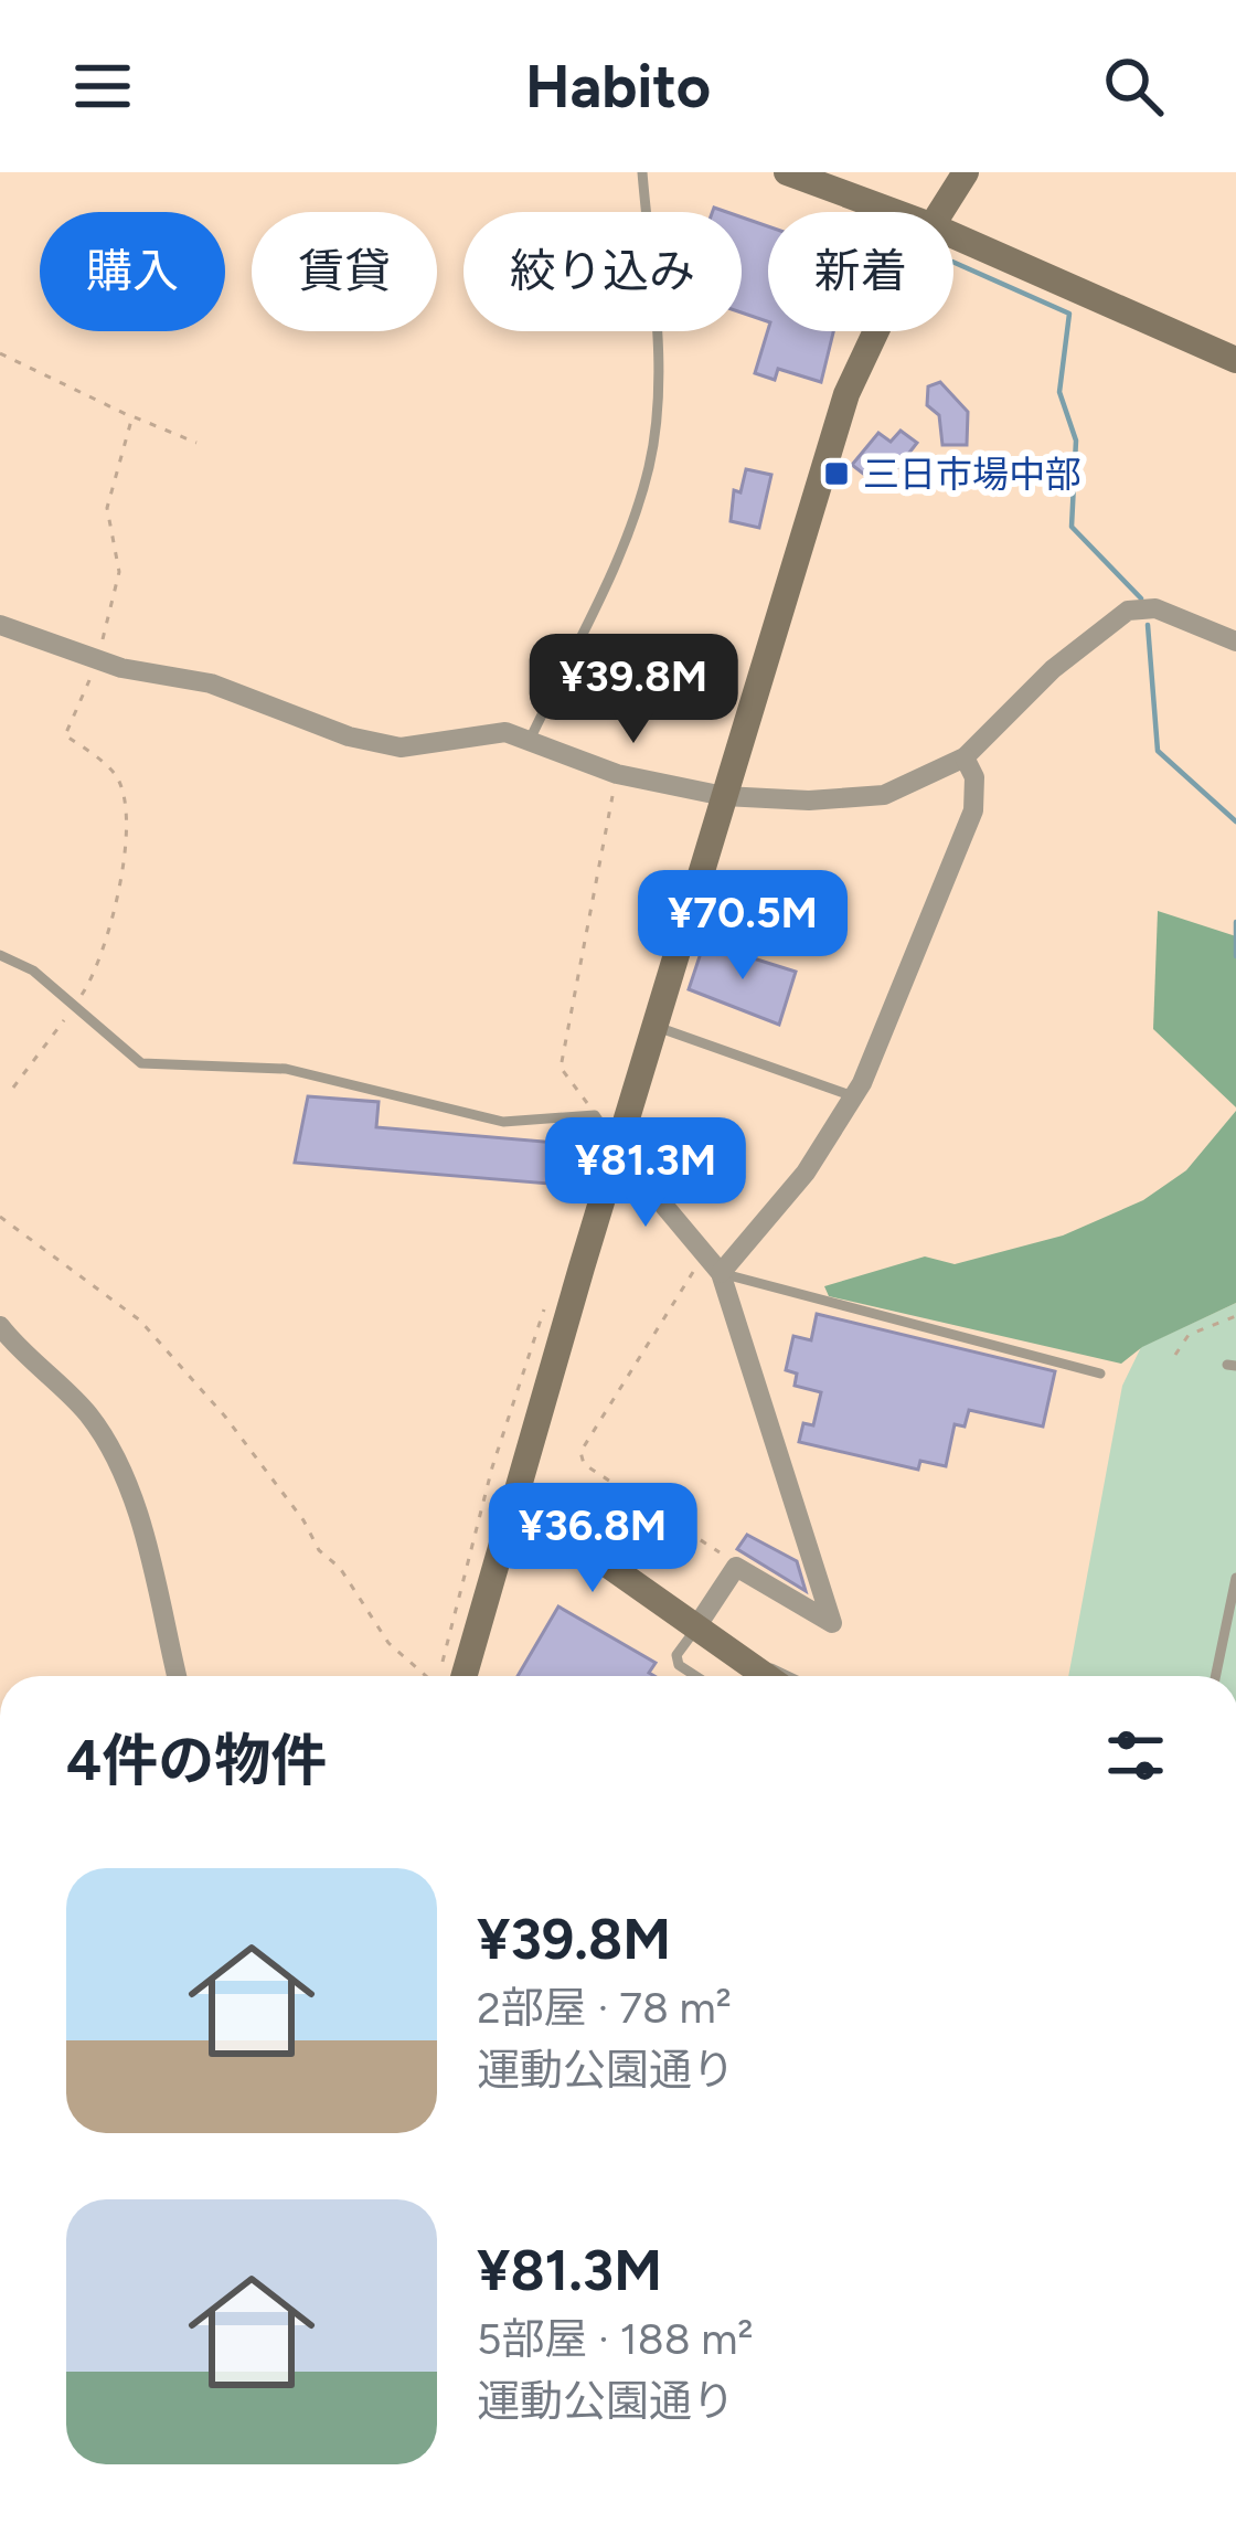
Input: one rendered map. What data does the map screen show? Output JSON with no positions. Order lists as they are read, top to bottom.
{
  "places": {
    "transit": ["三日市場中部"]
  },
  "page": {
    "header": "Habito",
    "chip": [
      "購入",
      "賃貸",
      "絞り込み",
      "新着"
    ],
    "price": [
      "¥39.8M",
      "¥70.5M",
      "¥81.3M",
      "¥36.8M"
    ],
    "heading": "4件の物件",
    "list": [
      {
        "name": "¥39.8M",
        "note": "2部屋 · 78 m² · 運動公園通り"
      },
      {
        "name": "¥81.3M",
        "note": "5部屋 · 188 m² · 運動公園通り"
      }
    ]
  }
}
